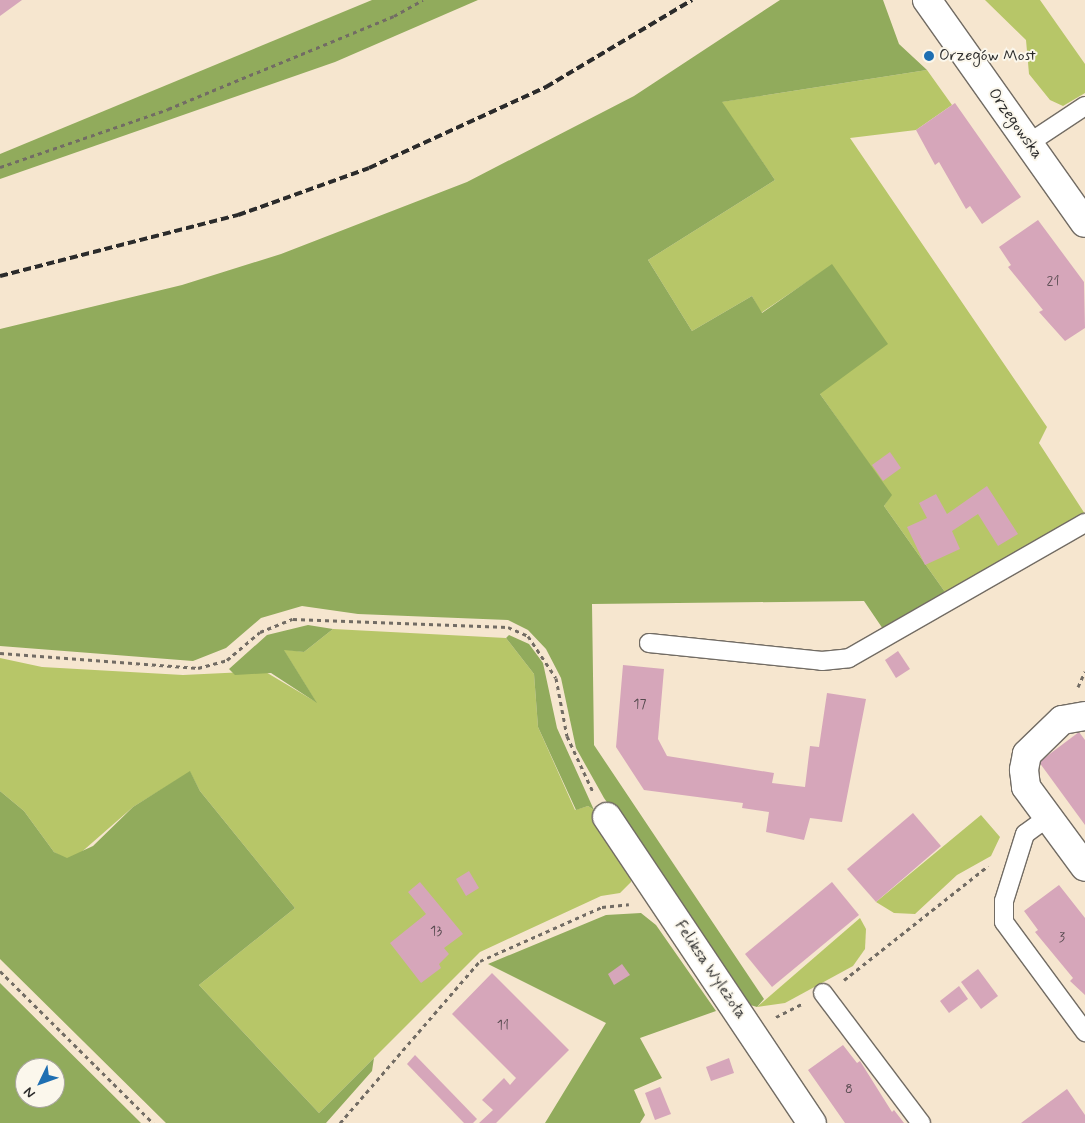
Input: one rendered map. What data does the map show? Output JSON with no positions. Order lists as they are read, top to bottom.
{
  "streets": {
    "street": ["Orzegowska", "Feliksa Wyleżoła"]
  },
  "places": ["Orzegów Most"],
  "house_numbers": [
    "21",
    "17",
    "13",
    "3",
    "11",
    "8"
  ],
  "north": "bottom left"
}
